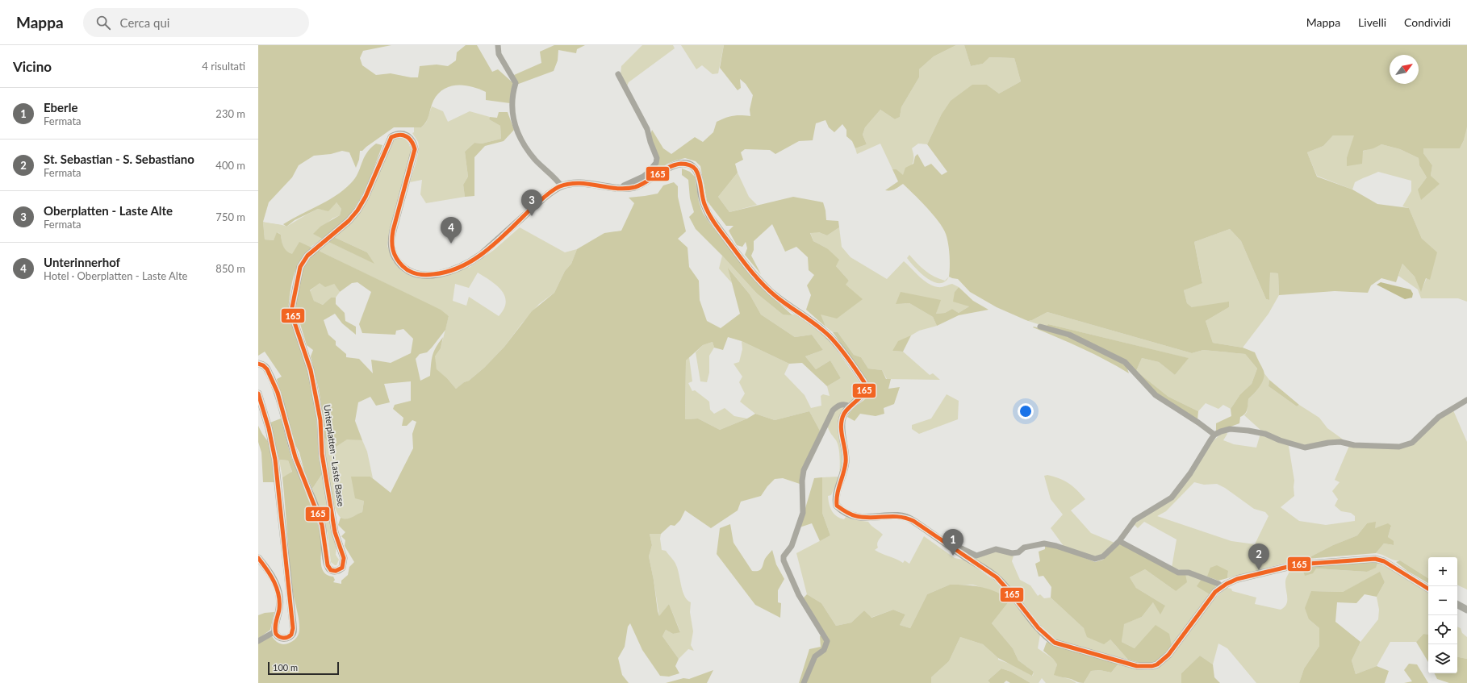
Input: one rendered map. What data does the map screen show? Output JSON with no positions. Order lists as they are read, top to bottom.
{
  "streets": {
    "main road": ["Unterplatten - Laste Basse"]
  },
  "lines": ["transit line 165"],
  "scale_bar": "100 m",
  "north": "top right",
  "page": {
    "header": "Mappa",
    "search": "Cerca qui",
    "nav": ["Mappa", "Livelli", "Condividi"],
    "heading": ["Vicino", "4 risultati"],
    "list": [
      {
        "mark": "1",
        "name": "Eberle",
        "note": "Fermata",
        "value": "230 m"
      },
      {
        "mark": "2",
        "name": "St. Sebastian - S. Sebastiano",
        "note": "Fermata",
        "value": "400 m"
      },
      {
        "mark": "3",
        "name": "Oberplatten - Laste Alte",
        "note": "Fermata",
        "value": "750 m"
      },
      {
        "mark": "4",
        "name": "Unterinnerhof",
        "note": "Hotel · Oberplatten - Laste Alte",
        "value": "850 m"
      }
    ],
    "pins": [
      "3",
      "4",
      "1",
      "2"
    ],
    "map_buttons": ["+", "−"],
    "scale": "100 m"
  }
}
